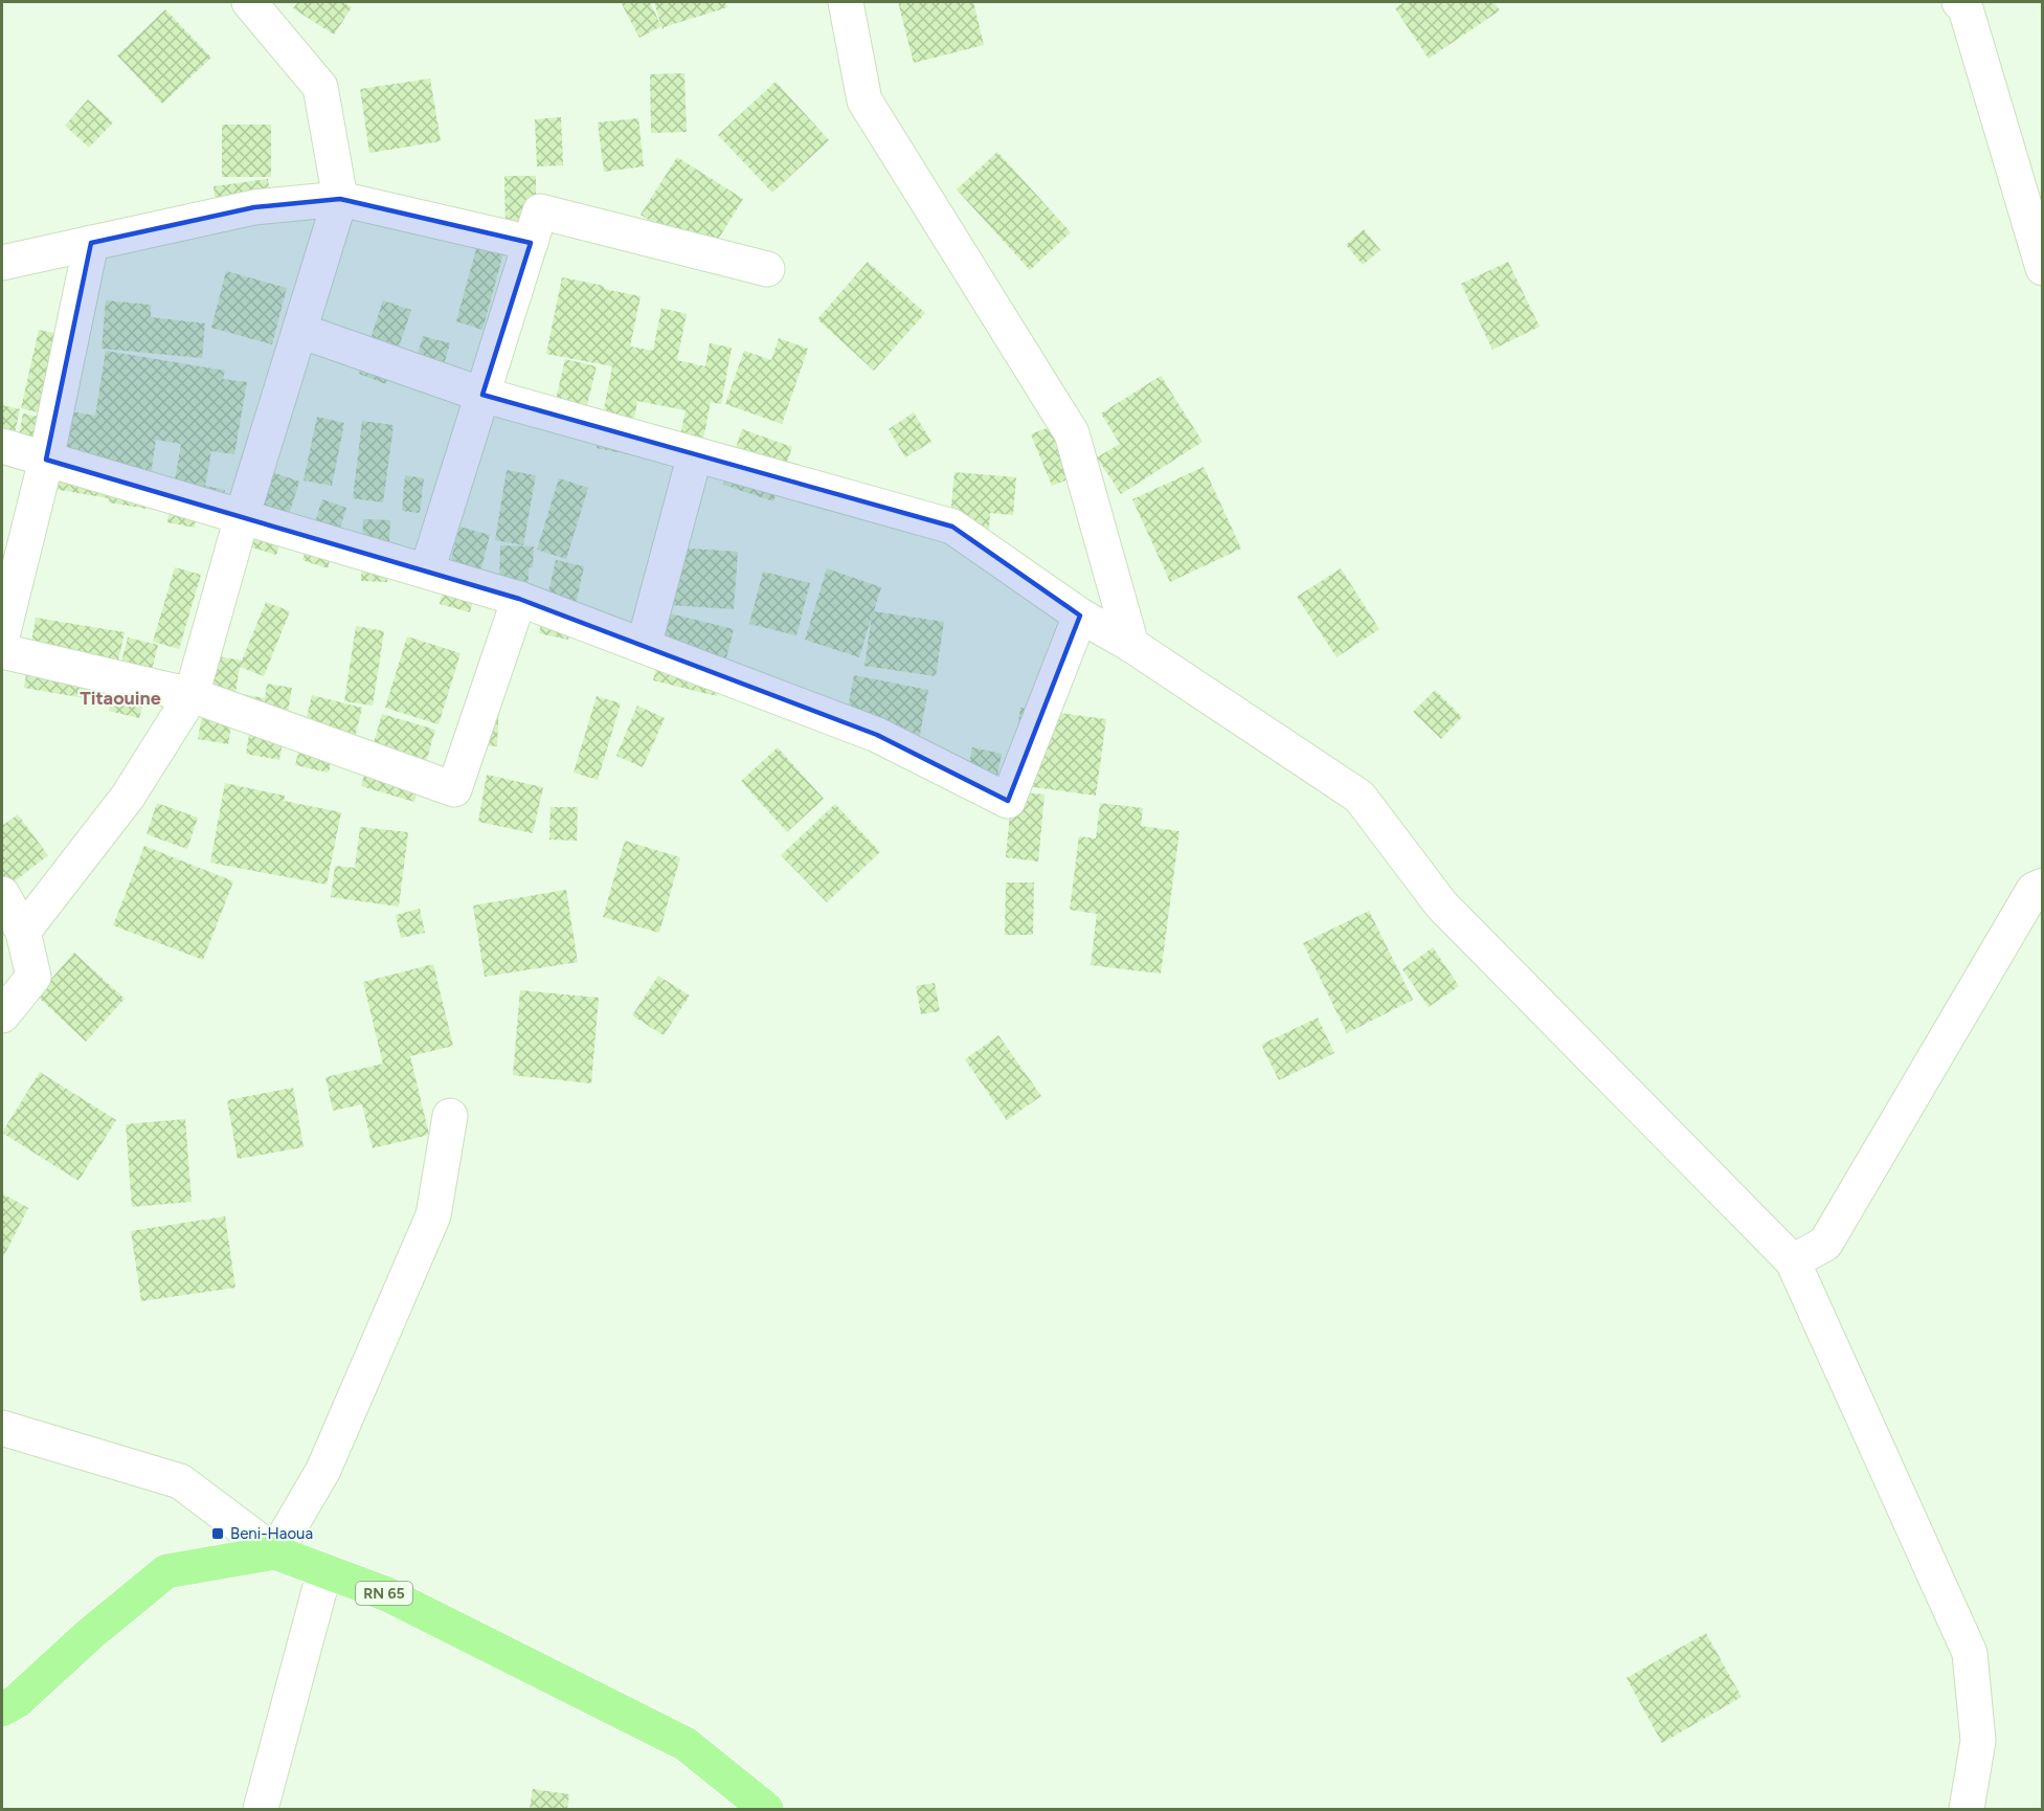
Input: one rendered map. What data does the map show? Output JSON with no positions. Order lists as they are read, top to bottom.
{
  "streets": {
    "main road": ["RN 65"]
  },
  "districts": ["Titaouine"],
  "places": {
    "transit": ["Beni-Haoua"]
  }
}
